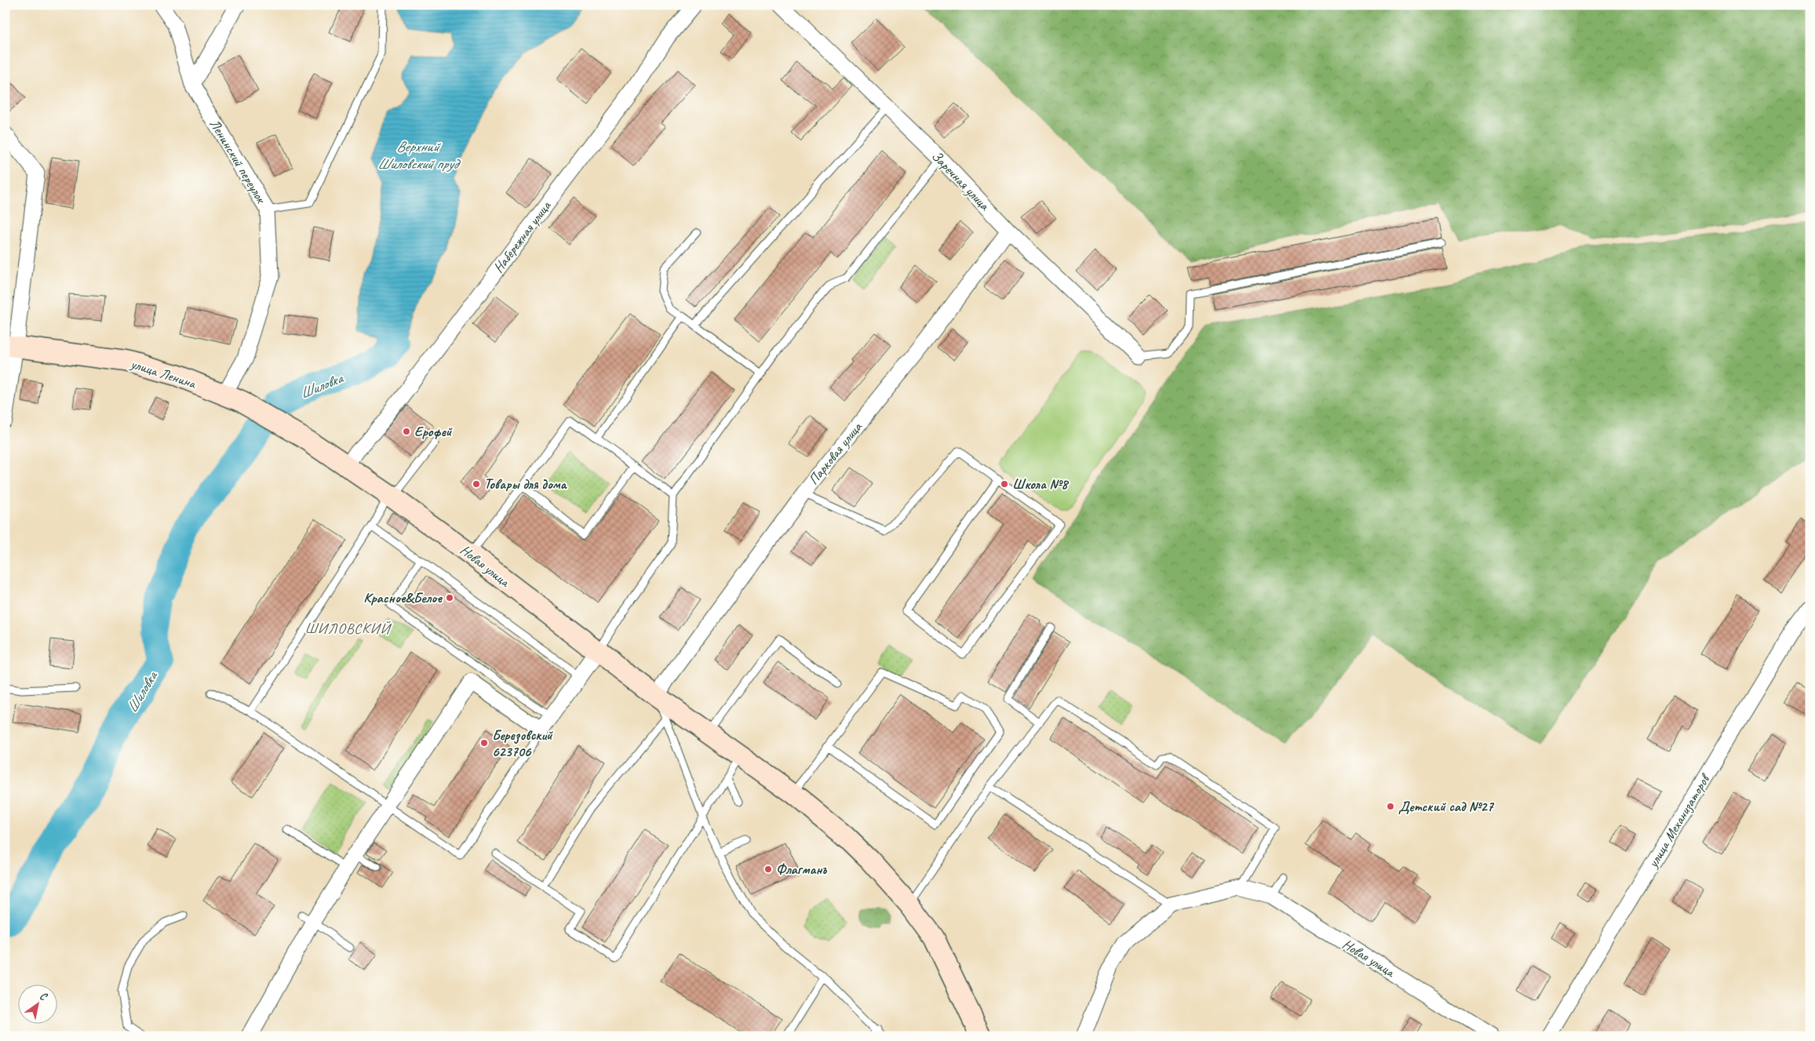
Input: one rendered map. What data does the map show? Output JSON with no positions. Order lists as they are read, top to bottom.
{
  "streets": {
    "street": [
      "Ленинский переулок",
      "Заречная улица",
      "Набережная улица",
      "улица Ленина",
      "Парковая улица",
      "Новая улица",
      "улица Механизаторов"
    ]
  },
  "crossings": [
    ["Ленинский переулок", "улица Ленина"],
    ["Заречная улица", "Парковая улица"],
    ["Набережная улица", "Новая улица"],
    ["улица Ленина", "Новая улица"],
    ["Парковая улица", "Новая улица"]
  ],
  "districts": ["ШИЛОВСКИЙ"],
  "water": ["Верхний Шиловский пруд", "Шиловка"],
  "places": [
    "Ерофей",
    "Товары для дома",
    "Школа №8",
    "Красное&Белое",
    "Березовский 623706",
    "Детский сад №27",
    "Флагманъ"
  ],
  "north": "top right"
}
